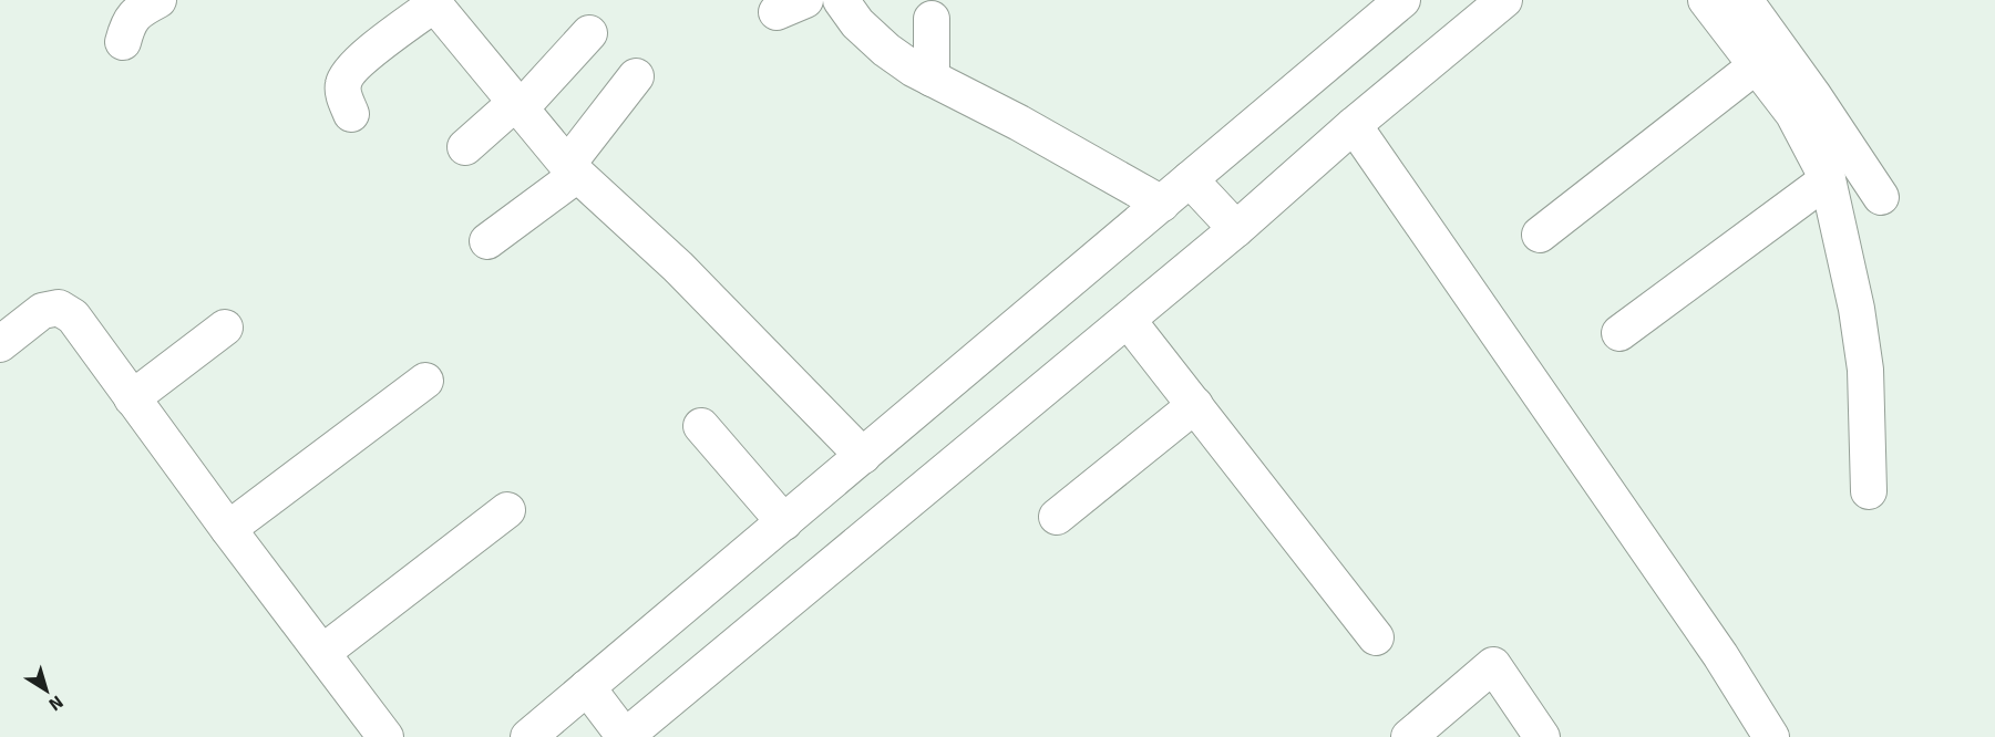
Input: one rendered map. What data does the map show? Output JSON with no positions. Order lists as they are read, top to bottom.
{
  "north": "bottom right"
}
